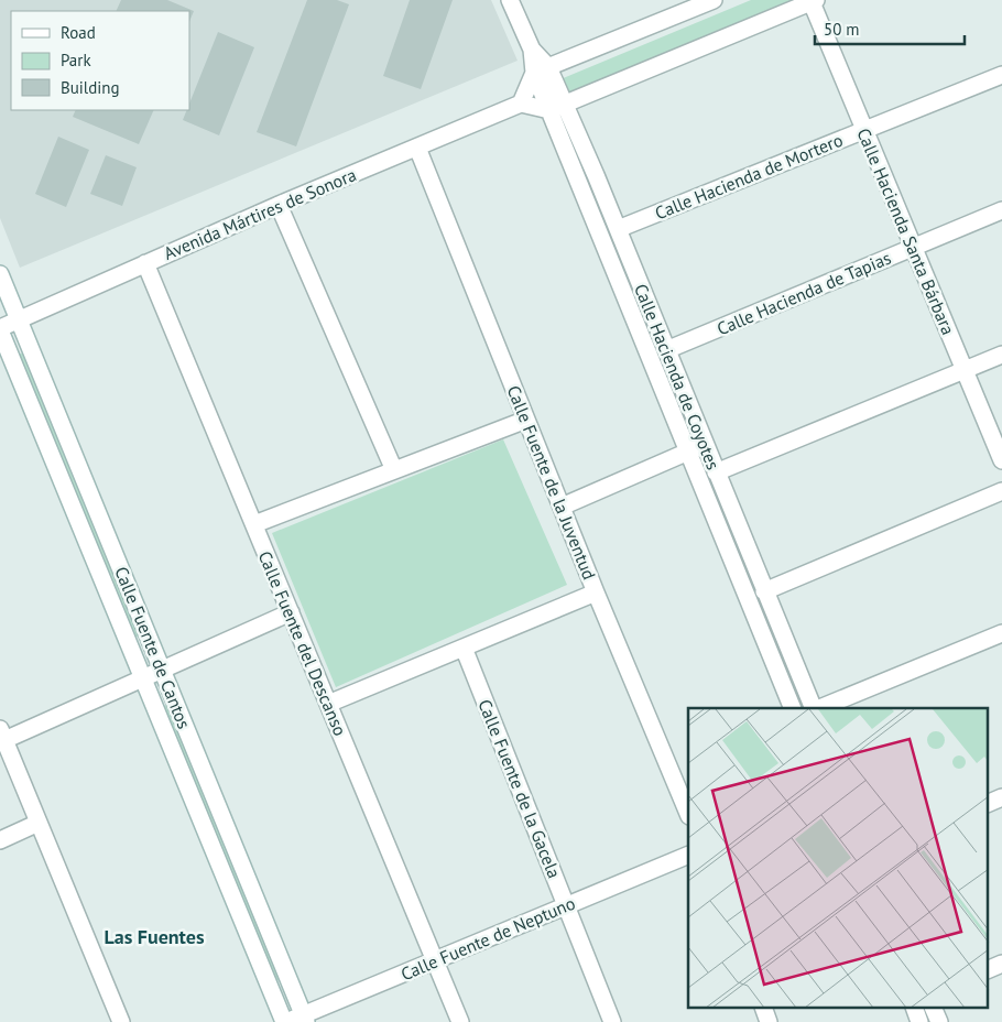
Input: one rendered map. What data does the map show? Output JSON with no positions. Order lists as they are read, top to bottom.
{
  "streets": {
    "street": [
      "Calle Hacienda de Mortero",
      "Avenida Mártires de Sonora",
      "Calle Hacienda Santa Bárbara",
      "Calle Hacienda de Tapias",
      "Calle Hacienda de Coyotes",
      "Calle Fuente de la Juventud",
      "Calle Fuente del Descanso",
      "Calle Fuente de Cantos",
      "Calle Fuente de la Gacela",
      "Calle Fuente de Neptuno"
    ]
  },
  "crossings": [
    ["Calle Hacienda de Mortero", "Calle Hacienda Santa Bárbara"],
    ["Calle Hacienda de Mortero", "Calle Hacienda de Coyotes"],
    ["Avenida Mártires de Sonora", "Calle Fuente de la Juventud"],
    ["Avenida Mártires de Sonora", "Calle Fuente del Descanso"],
    ["Avenida Mártires de Sonora", "Calle Fuente de Cantos"],
    ["Calle Hacienda Santa Bárbara", "Calle Hacienda de Tapias"],
    ["Calle Hacienda de Tapias", "Calle Hacienda de Coyotes"],
    ["Calle Fuente del Descanso", "Calle Fuente de Neptuno"],
    ["Calle Fuente de Cantos", "Calle Fuente de Neptuno"],
    ["Calle Fuente de la Gacela", "Calle Fuente de Neptuno"]
  ],
  "districts": ["Las Fuentes"],
  "legend": ["Road", "Park", "Building"],
  "scale_bar": "50 m"
}
